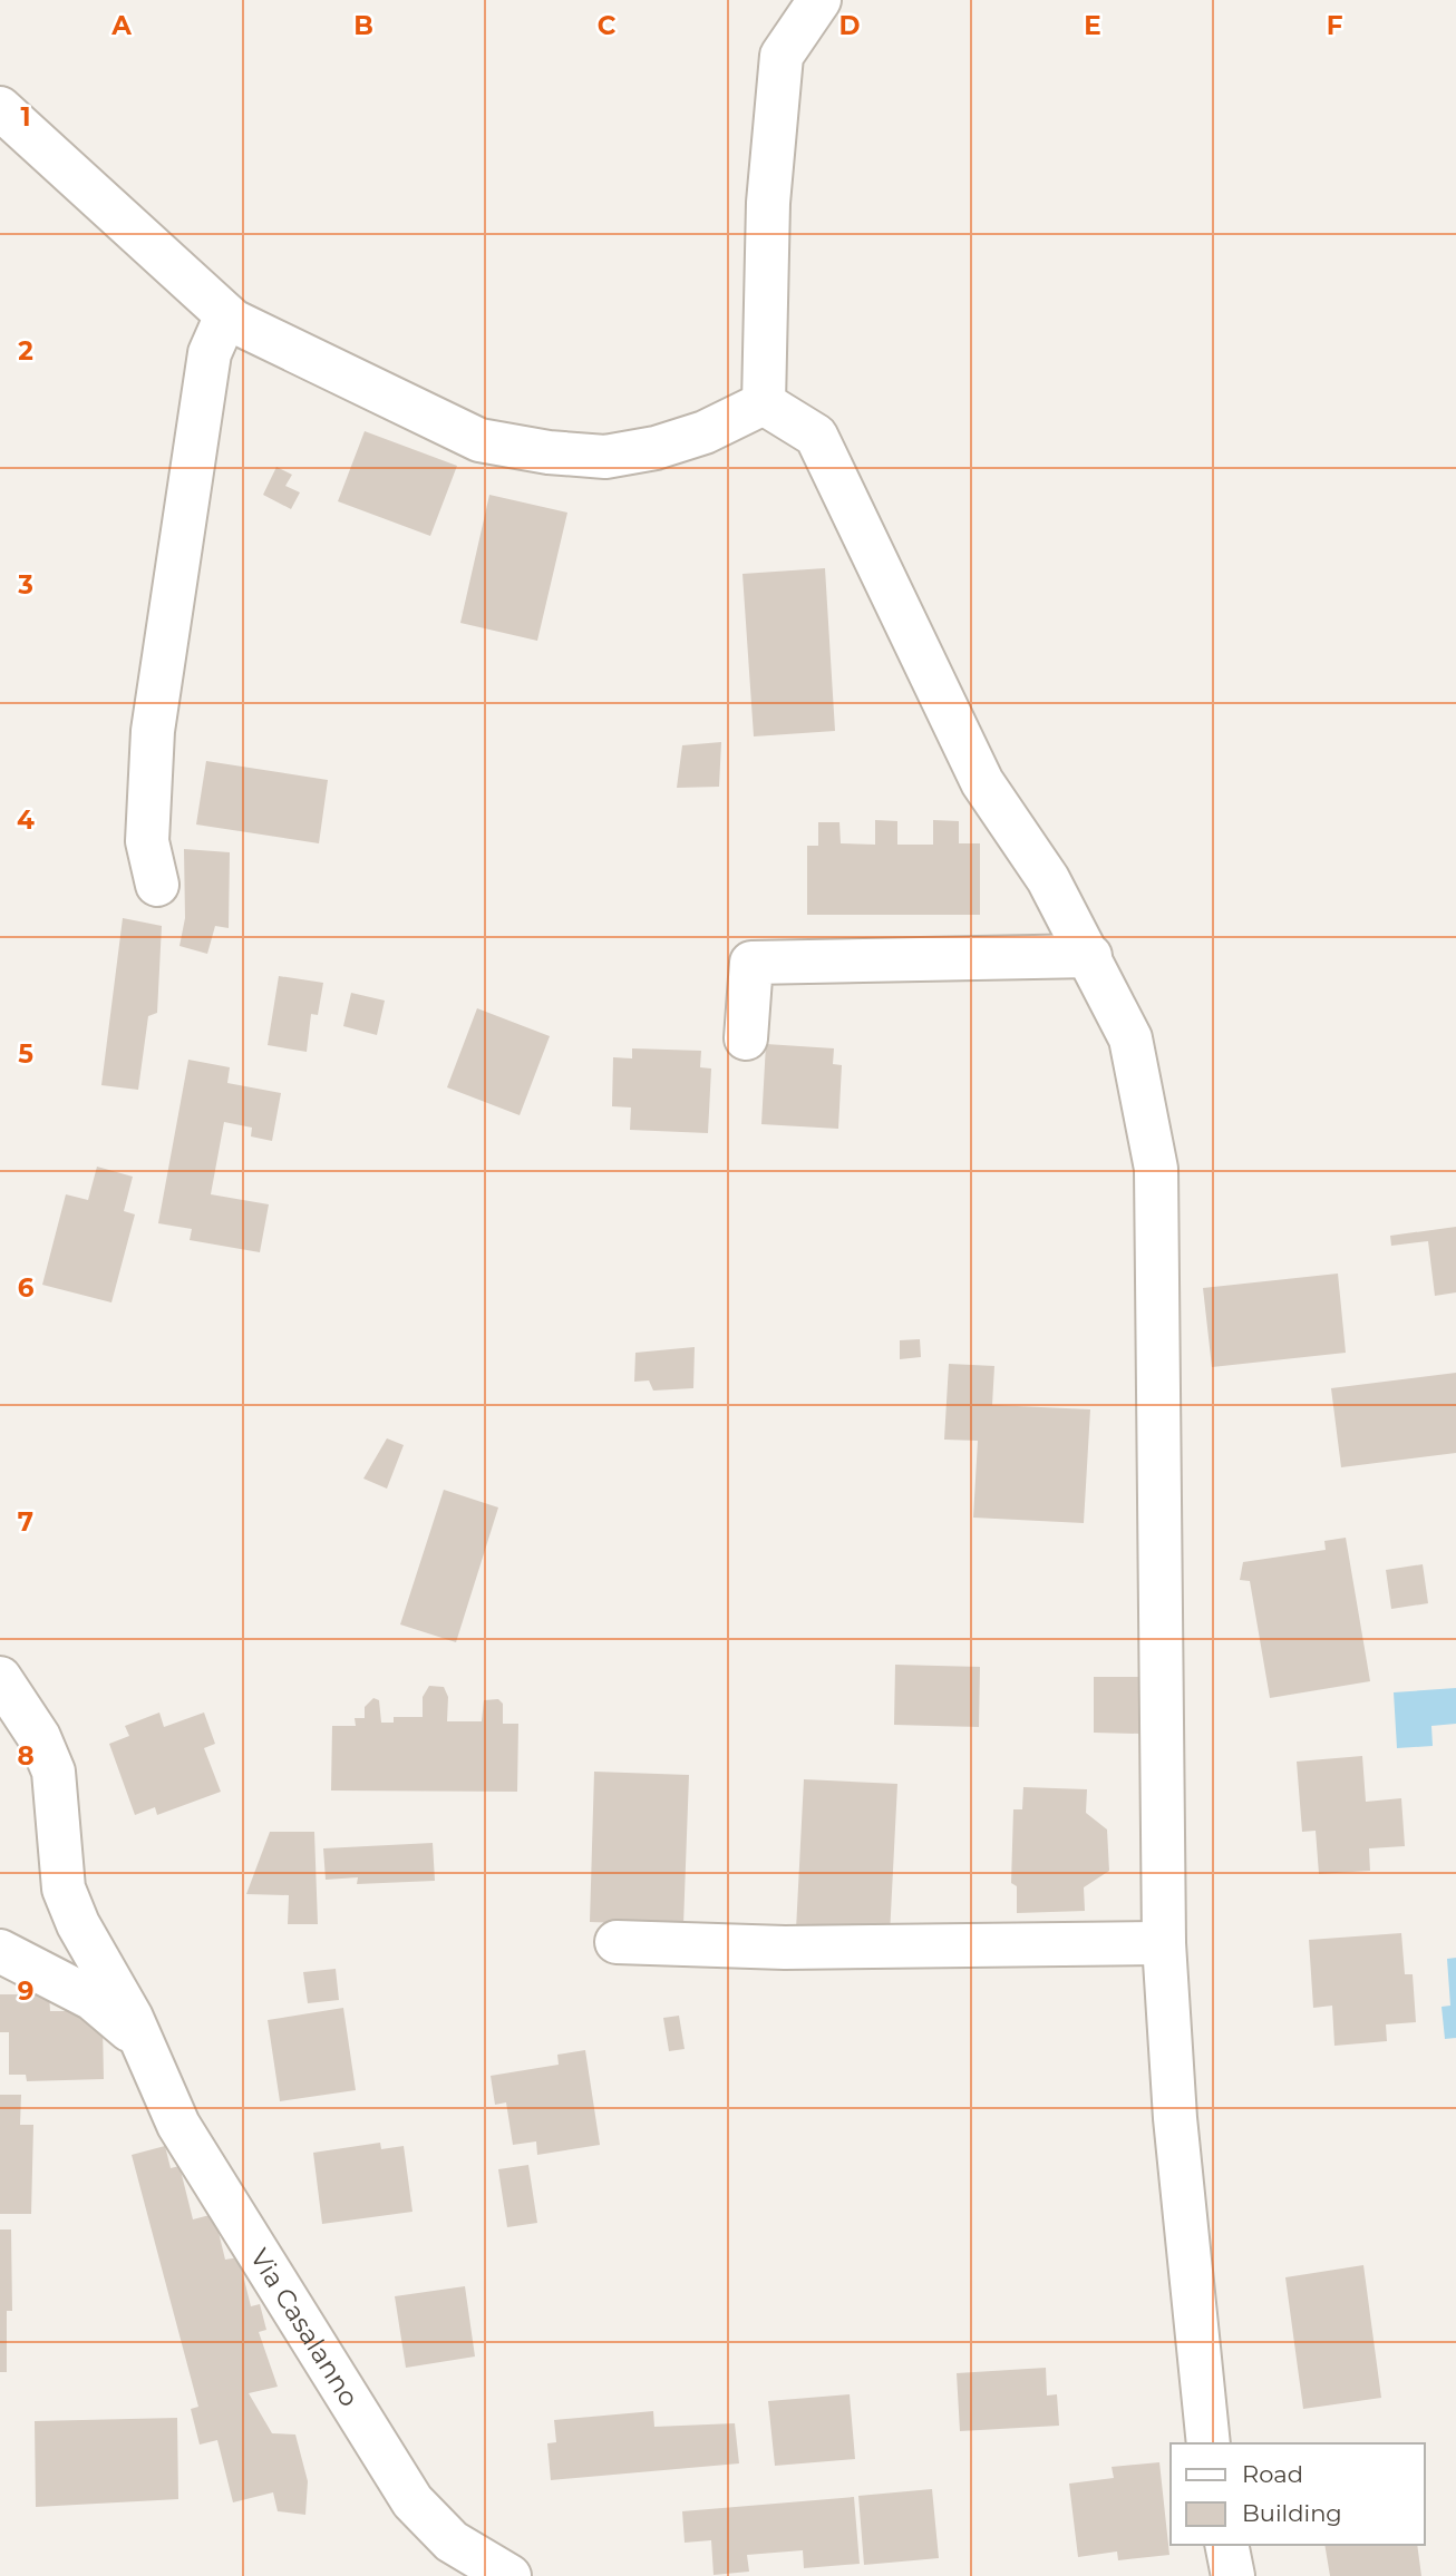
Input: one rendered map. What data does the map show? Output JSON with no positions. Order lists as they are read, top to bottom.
{
  "streets": {
    "street": ["Via Casalanno"]
  },
  "legend": ["Road", "Building"],
  "grid": {
    "columns": [
      "A",
      "B",
      "C",
      "D",
      "E",
      "F"
    ],
    "rows": [
      "1",
      "2",
      "3",
      "4",
      "5",
      "6",
      "7",
      "8",
      "9"
    ]
  }
}
